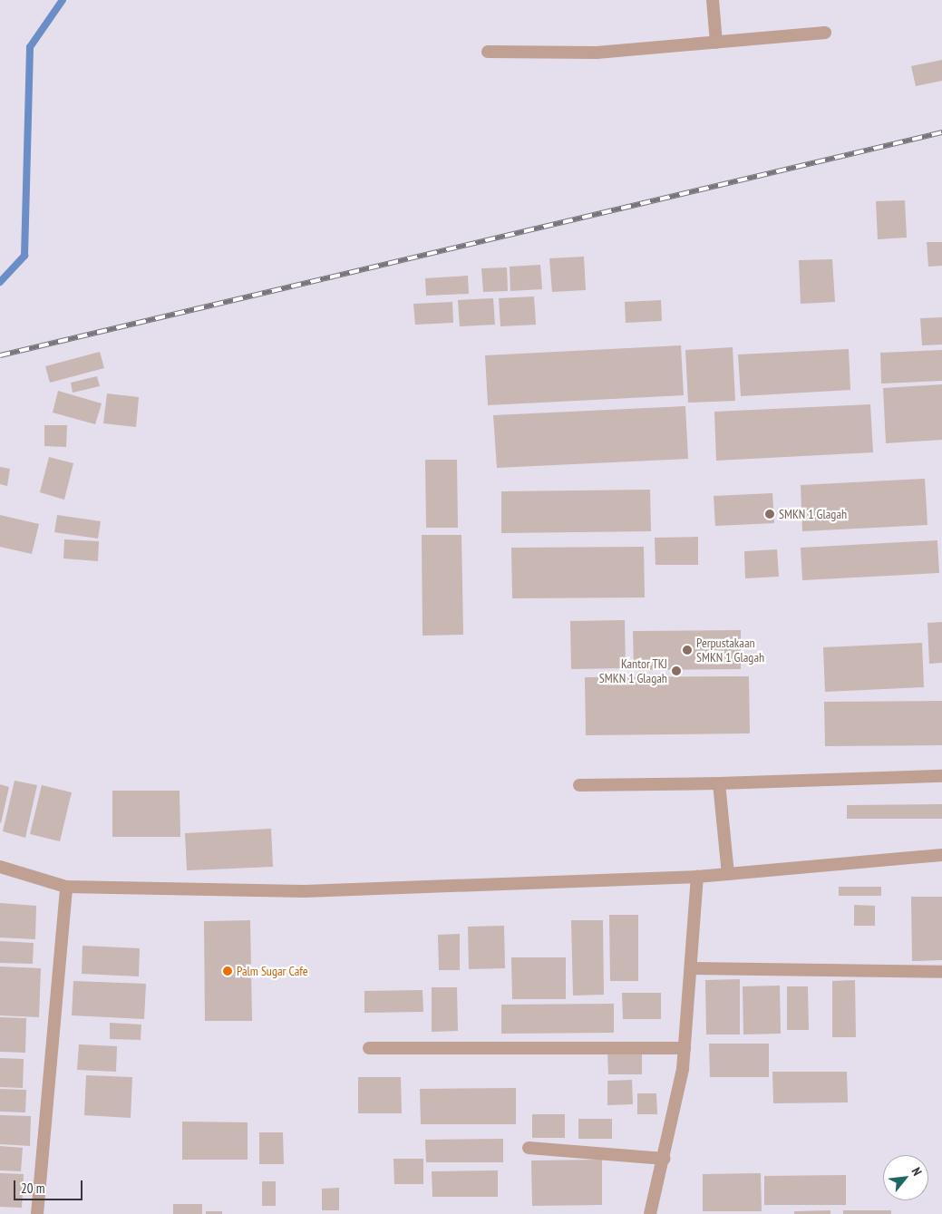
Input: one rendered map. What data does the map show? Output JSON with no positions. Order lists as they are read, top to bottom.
{
  "places": [
    "SMKN 1 Glagah",
    "Perpustakaan SMKN 1 Glagah",
    "Kantor TKJ SMKN 1 Glagah",
    "Palm Sugar Cafe"
  ],
  "scale_bar": "20 m",
  "north": "top right"
}
